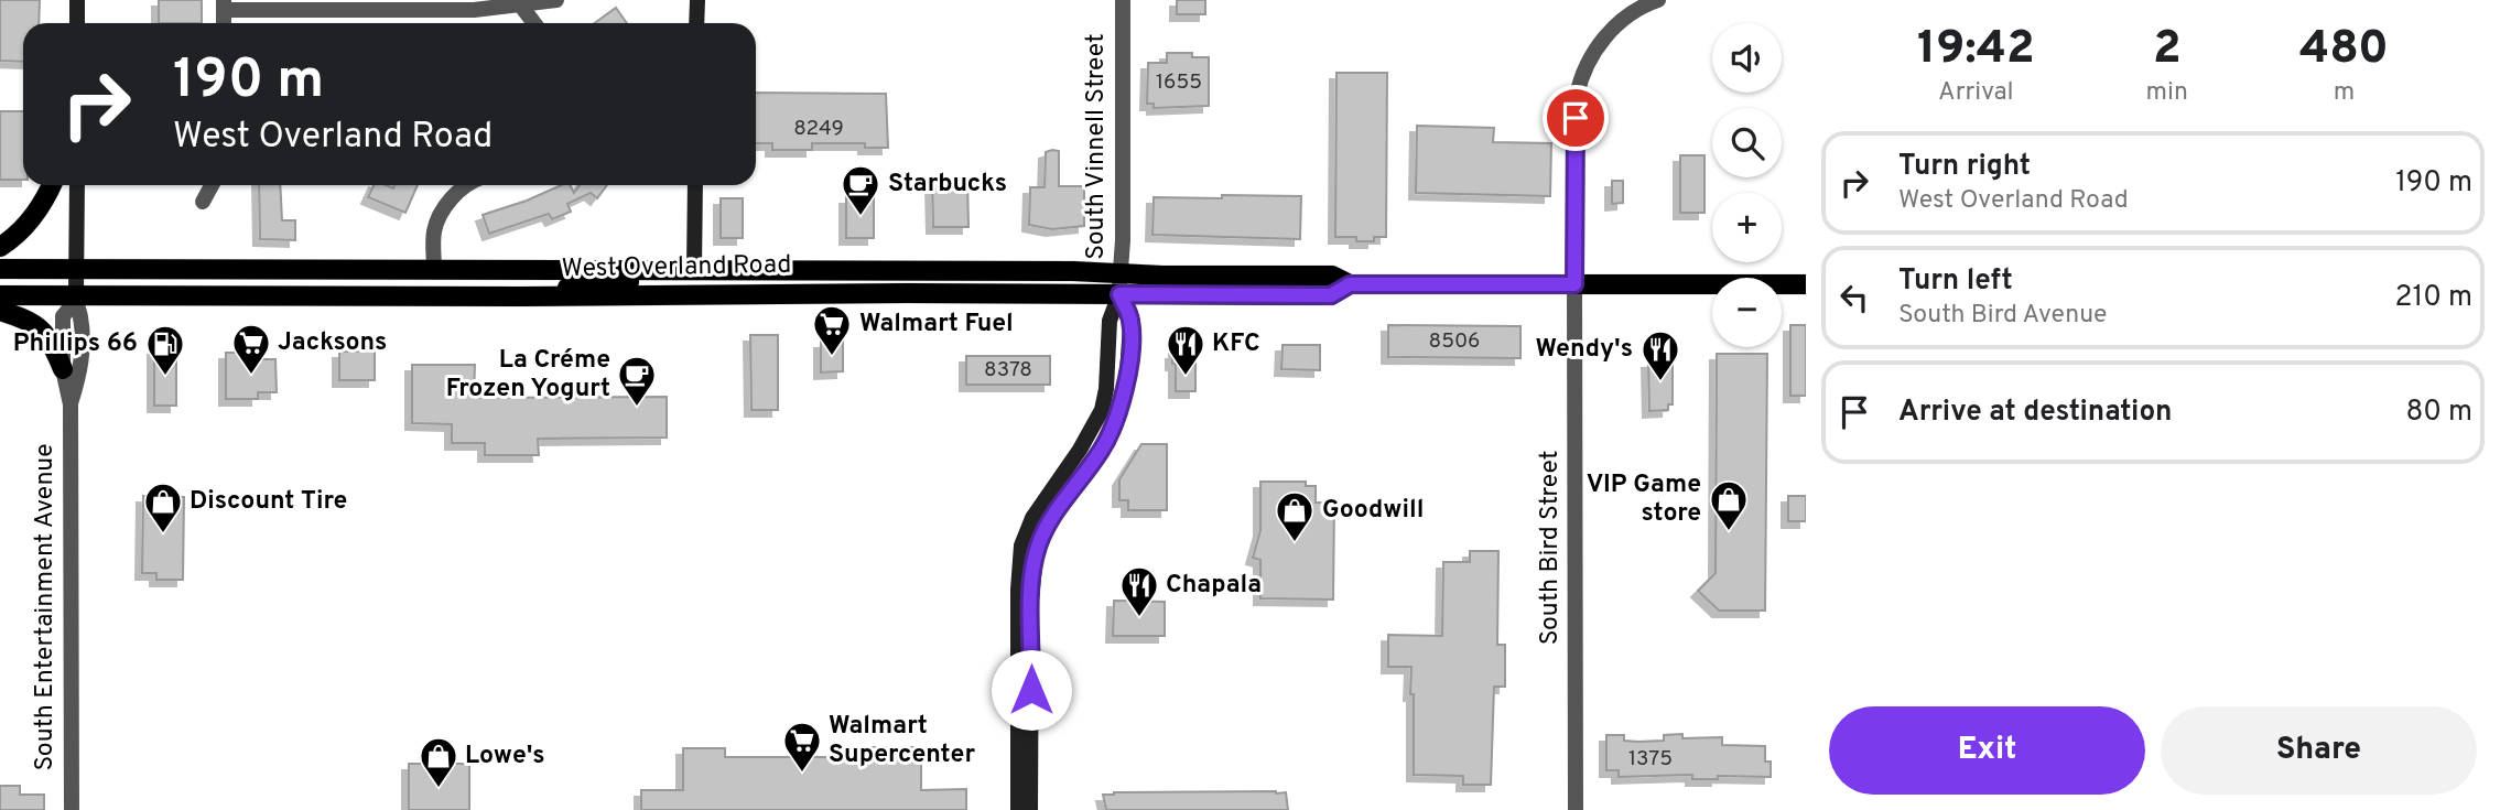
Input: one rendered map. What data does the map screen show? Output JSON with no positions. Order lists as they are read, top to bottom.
{
  "streets": {
    "main road": ["West Overland Road"],
    "street": ["South Vinnell Street", "South Bird Street", "South Entertainment Avenue"]
  },
  "crossings": [
    ["South Vinnell Street", "West Overland Road"],
    ["West Overland Road", "South Bird Street"],
    ["West Overland Road", "South Entertainment Avenue"]
  ],
  "places": {
    "cafe": ["Starbucks", "La Créme Frozen Yogurt"],
    "supermarket": ["Walmart Fuel", "Jacksons", "Walmart Supercenter"],
    "fuel station": ["Phillips 66"],
    "restaurant": ["KFC", "Wendy's", "Chapala"],
    "shop": [
      "VIP Game store",
      "Discount Tire",
      "Goodwill",
      "Lowe's"
    ]
  },
  "house_numbers": [
    "1655",
    "8249",
    "8506",
    "8378",
    "1375"
  ],
  "page": {
    "eta": [
      "19:42",
      "Arrival",
      "2",
      "min",
      "480",
      "m"
    ],
    "map_buttons": ["+", "−"],
    "turn": ["190 m", "West Overland Road"],
    "list": [
      {
        "name": "Turn right",
        "note": "West Overland Road",
        "value": "190 m"
      },
      {
        "name": "Turn left",
        "note": "South Bird Avenue",
        "value": "210 m"
      },
      {
        "name": "Arrive at destination",
        "value": "80 m"
      }
    ],
    "buttons": ["Exit", "Share"]
  }
}
